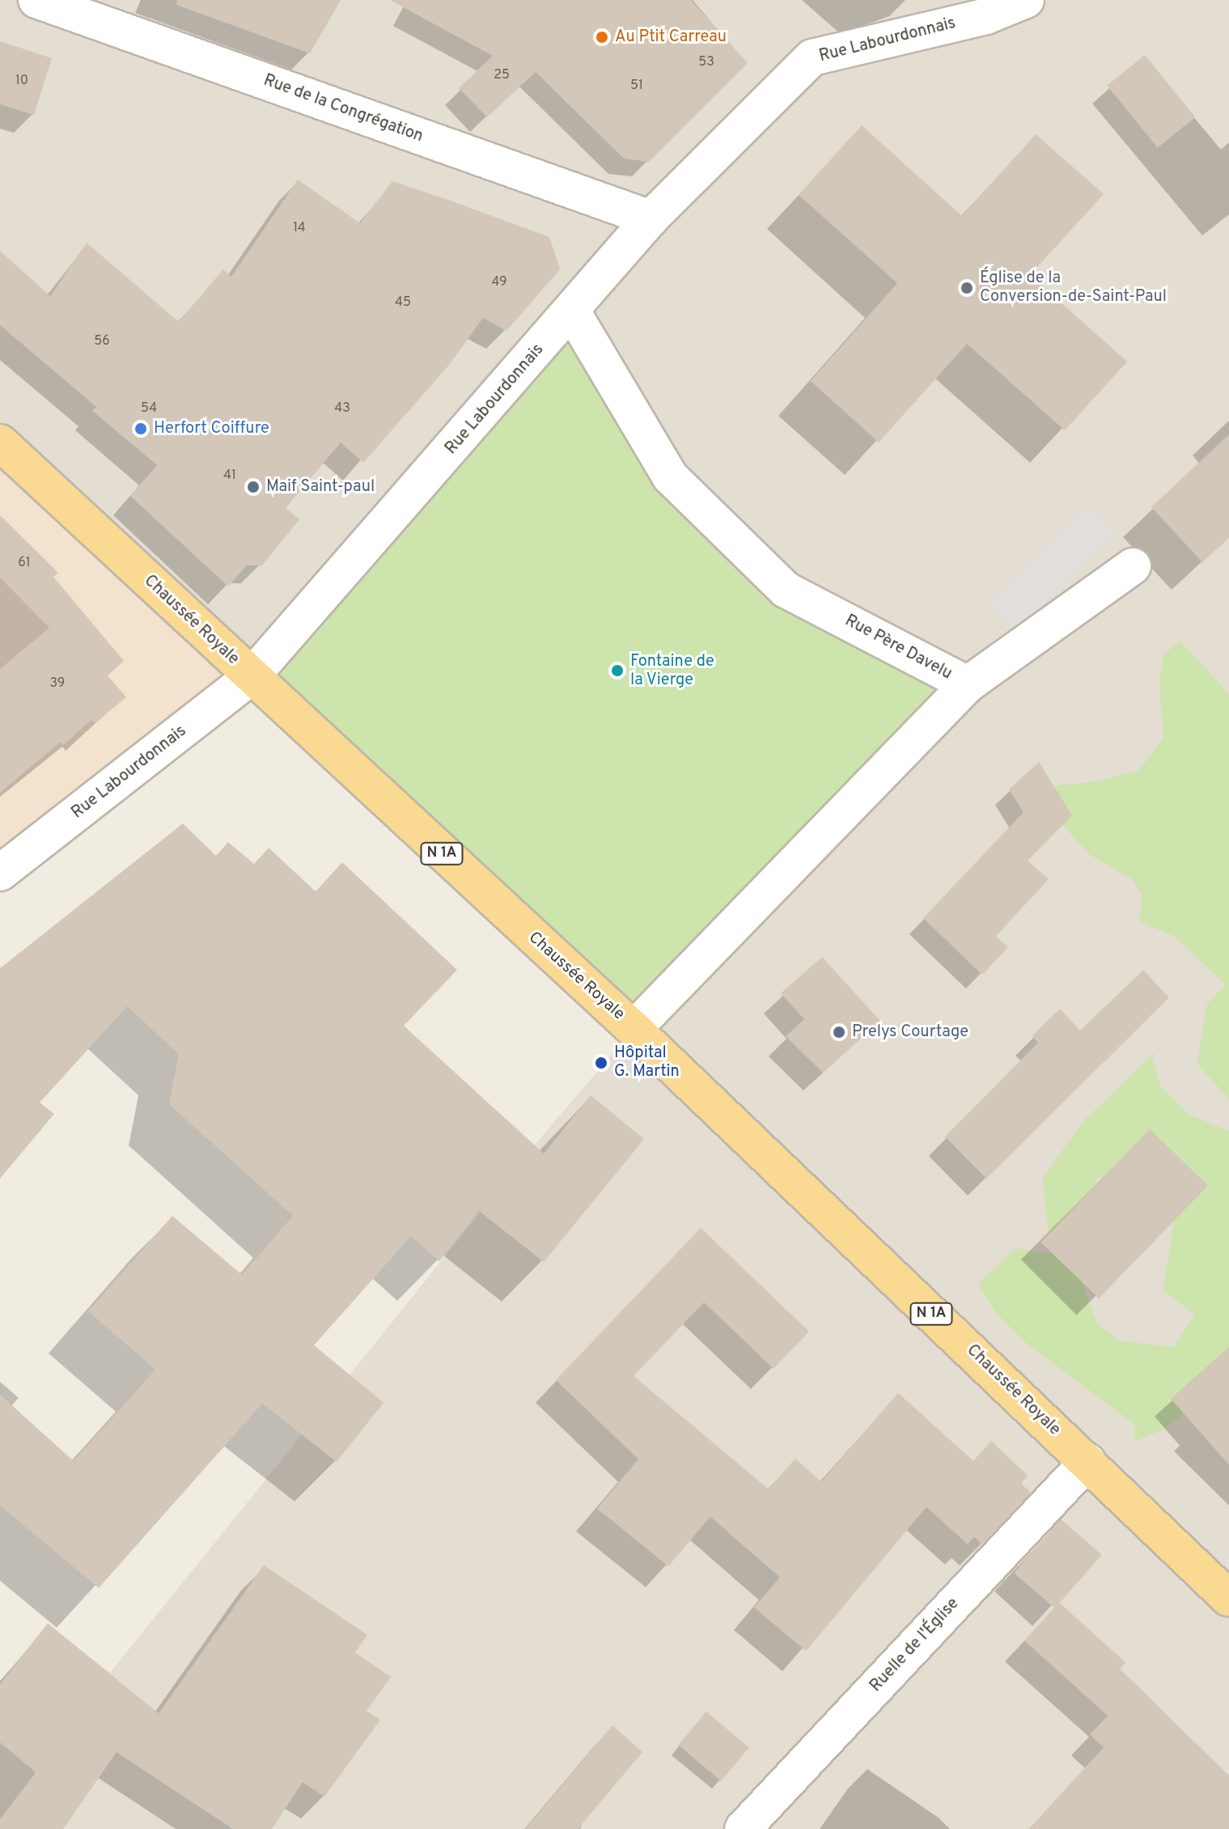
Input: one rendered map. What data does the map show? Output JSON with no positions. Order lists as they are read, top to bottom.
{
  "streets": {
    "main road": ["Chaussée Royale", "N 1A"],
    "street": [
      "Rue Labourdonnais",
      "Rue de la Congrégation",
      "Rue Père Davelu",
      "Ruelle de l'Église"
    ]
  },
  "crossings": [
    ["Rue Labourdonnais", "Rue de la Congrégation"],
    ["Rue Labourdonnais", "Chaussée Royale"],
    ["Rue Labourdonnais", "Rue Père Davelu"],
    ["Chaussée Royale", "Rue Père Davelu"],
    ["Chaussée Royale", "Ruelle de l'Église"]
  ],
  "places": [
    "Au Ptit Carreau",
    "Église de la Conversion-de-Saint-Paul",
    "Herfort Coiffure",
    "Maif Saint-paul",
    "Fontaine de la Vierge",
    "Prelys Courtage",
    "Hôpital G. Martin"
  ],
  "house_numbers": [
    "53",
    "25",
    "10",
    "51",
    "14",
    "49",
    "45",
    "56",
    "54",
    "43",
    "41",
    "61",
    "39"
  ]
}
